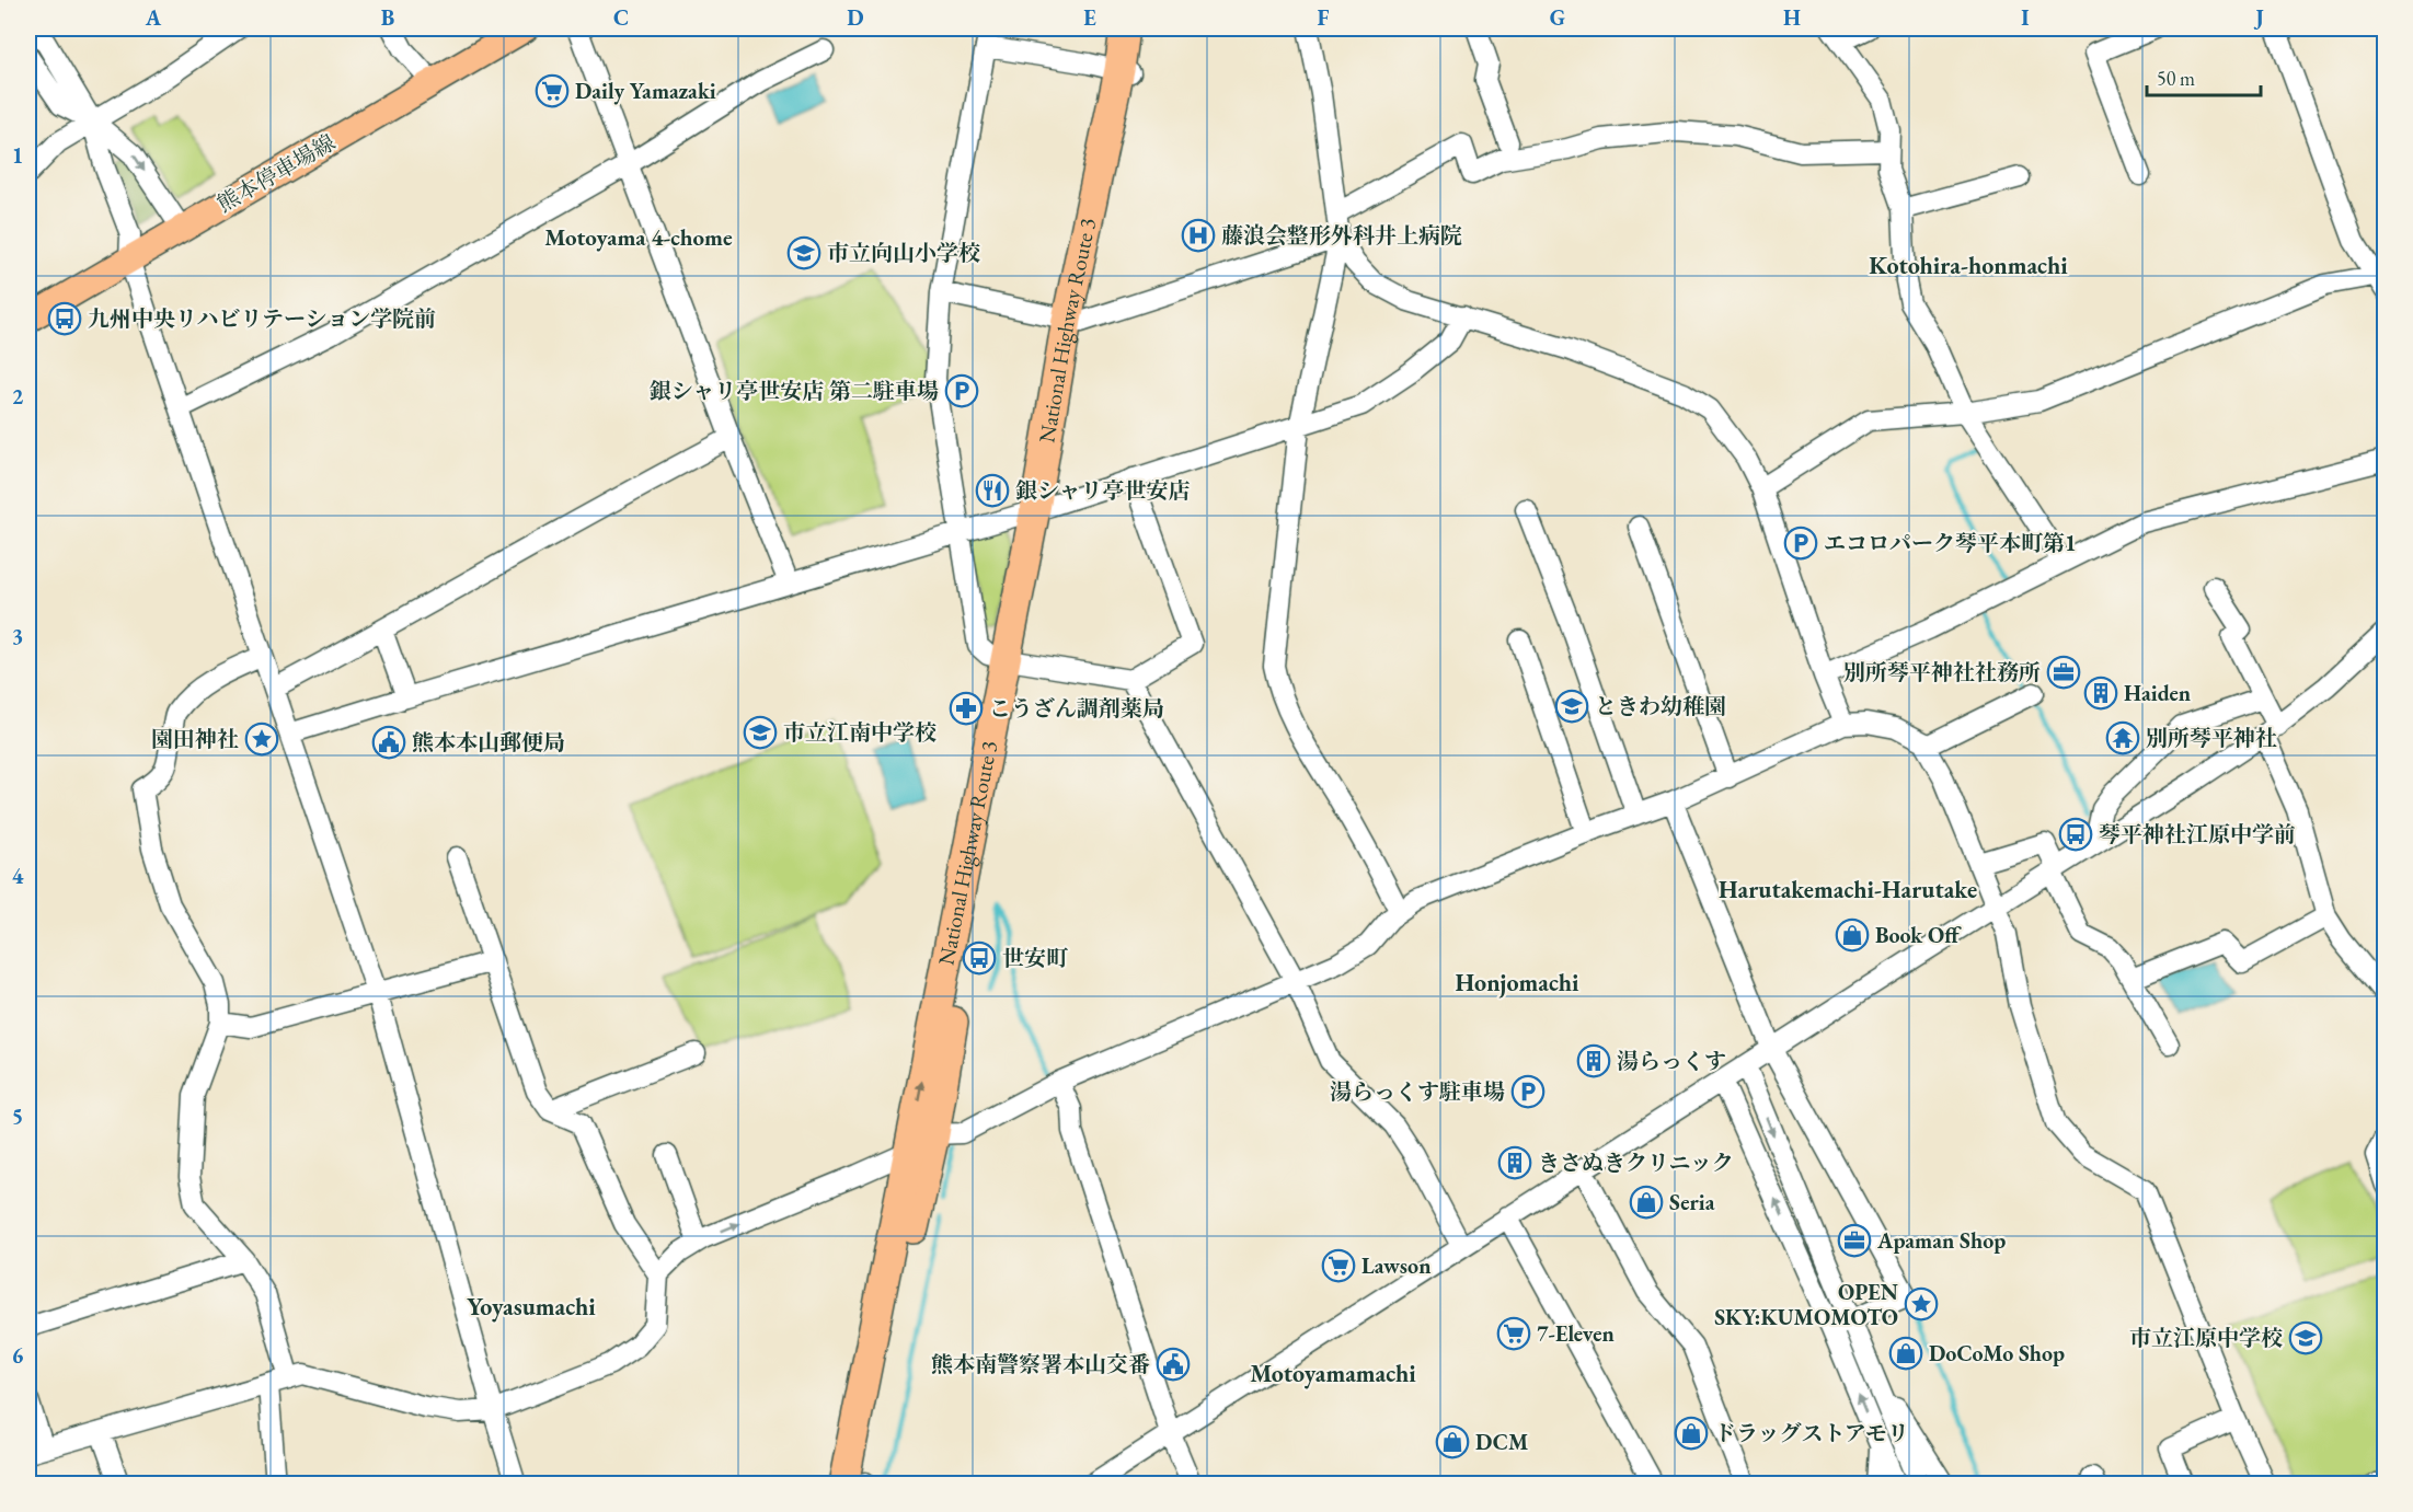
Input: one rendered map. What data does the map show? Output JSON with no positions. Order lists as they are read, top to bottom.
{
  "streets": {
    "highway": ["National Highway Route 3"],
    "main road": ["熊本停車場線"]
  },
  "districts": [
    "Motoyama 4-chome",
    "Kotohira-honmachi",
    "Harutakemachi-Harutake",
    "Honjomachi",
    "Yoyasumachi",
    "Motoyamamachi"
  ],
  "places": {
    "supermarket": ["Daily Yamazaki", "Lawson", "7-Eleven"],
    "hospital": ["藤浪会整形外科井上病院"],
    "school or university": [
      "市立向山小学校",
      "ときわ幼稚園",
      "市立江南中学校",
      "市立江原中学校"
    ],
    "bus stop": ["九州中央リハビリテーション学院前", "琴平神社江原中学前", "世安町"],
    "parking": ["銀シャリ亭世安店 第二駐車場", "エコロパーク琴平本町第1", "湯らっくす駐車場"],
    "restaurant": ["銀シャリ亭世安店"],
    "office": ["別所琴平神社社務所", "Apaman Shop"],
    "building": ["Haiden", "湯らっくす", "きさぬきクリニック"],
    "pharmacy": ["こうざん調剤薬局"],
    "temple": ["別所琴平神社"],
    "place": ["園田神社", "OPEN SKY:KUMOMOTO"],
    "public building": ["熊本本山郵便局", "熊本南警察署本山交番"],
    "shop": [
      "Book Off",
      "Seria",
      "DoCoMo Shop",
      "ドラッグストアモリ",
      "DCM"
    ]
  },
  "scale_bar": "50 m",
  "grid": {
    "columns": [
      "A",
      "B",
      "C",
      "D",
      "E",
      "F",
      "G",
      "H",
      "I",
      "J"
    ],
    "rows": [
      "1",
      "2",
      "3",
      "4",
      "5",
      "6"
    ]
  }
}
